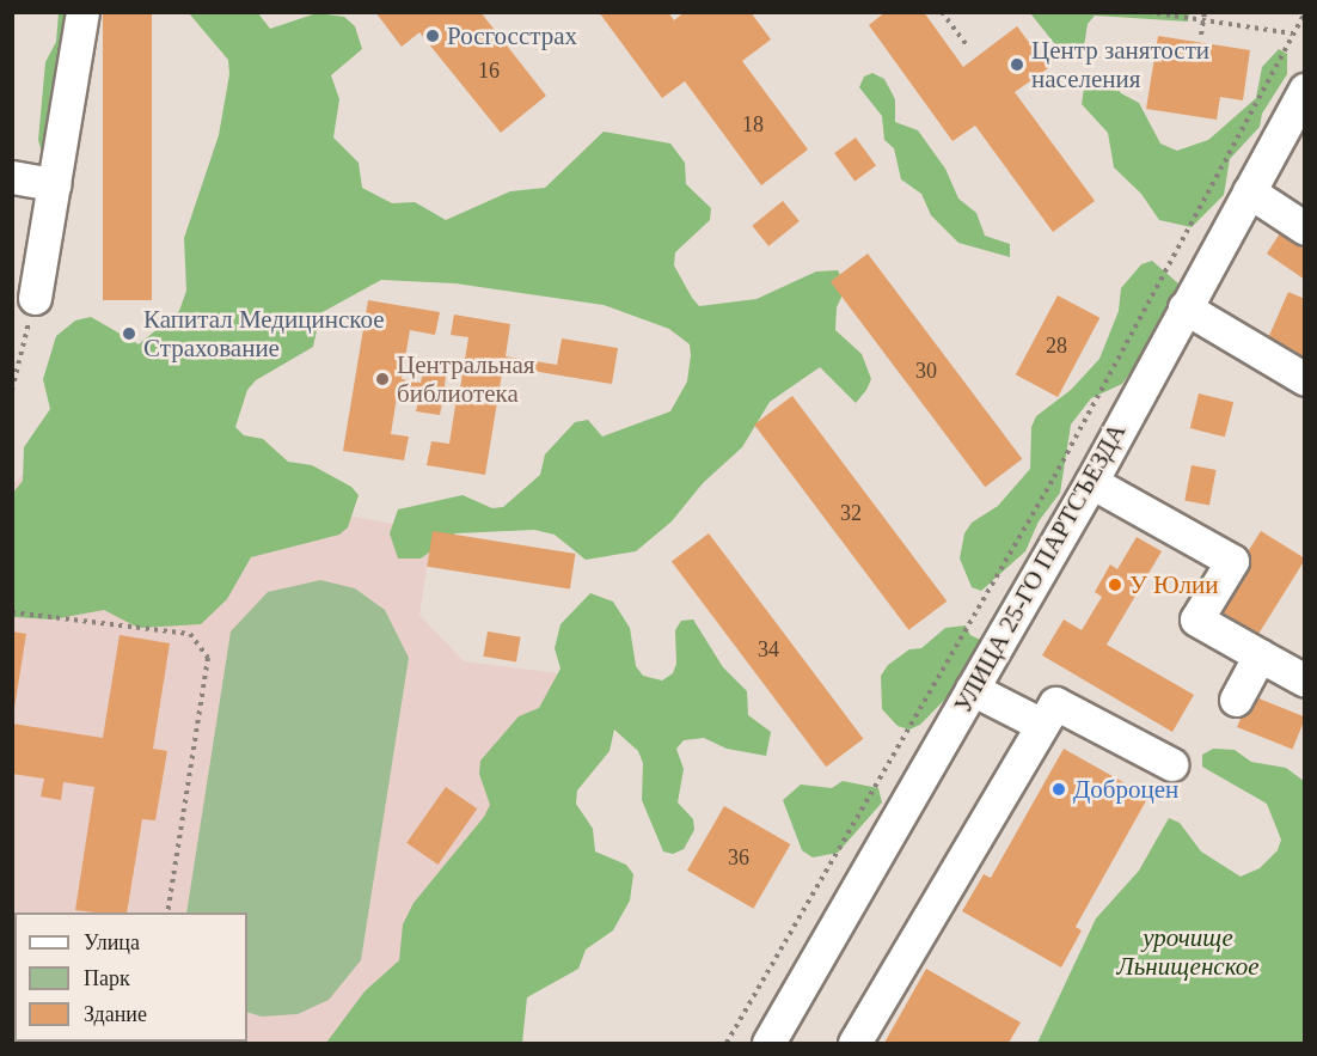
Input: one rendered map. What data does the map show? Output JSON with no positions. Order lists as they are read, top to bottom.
{
  "streets": {
    "street": ["УЛИЦА 25-ГО ПАРТСЪЕЗДА"]
  },
  "parks": ["урочище Льнищенское"],
  "places": [
    "Росгосстрах",
    "Центр занятости населения",
    "Капитал Медицинское Страхование",
    "Центральная библиотека",
    "У Юлии",
    "Доброцен"
  ],
  "house_numbers": [
    "16",
    "18",
    "28",
    "30",
    "32",
    "34",
    "36"
  ],
  "legend": ["Улица", "Парк", "Здание"]
}
